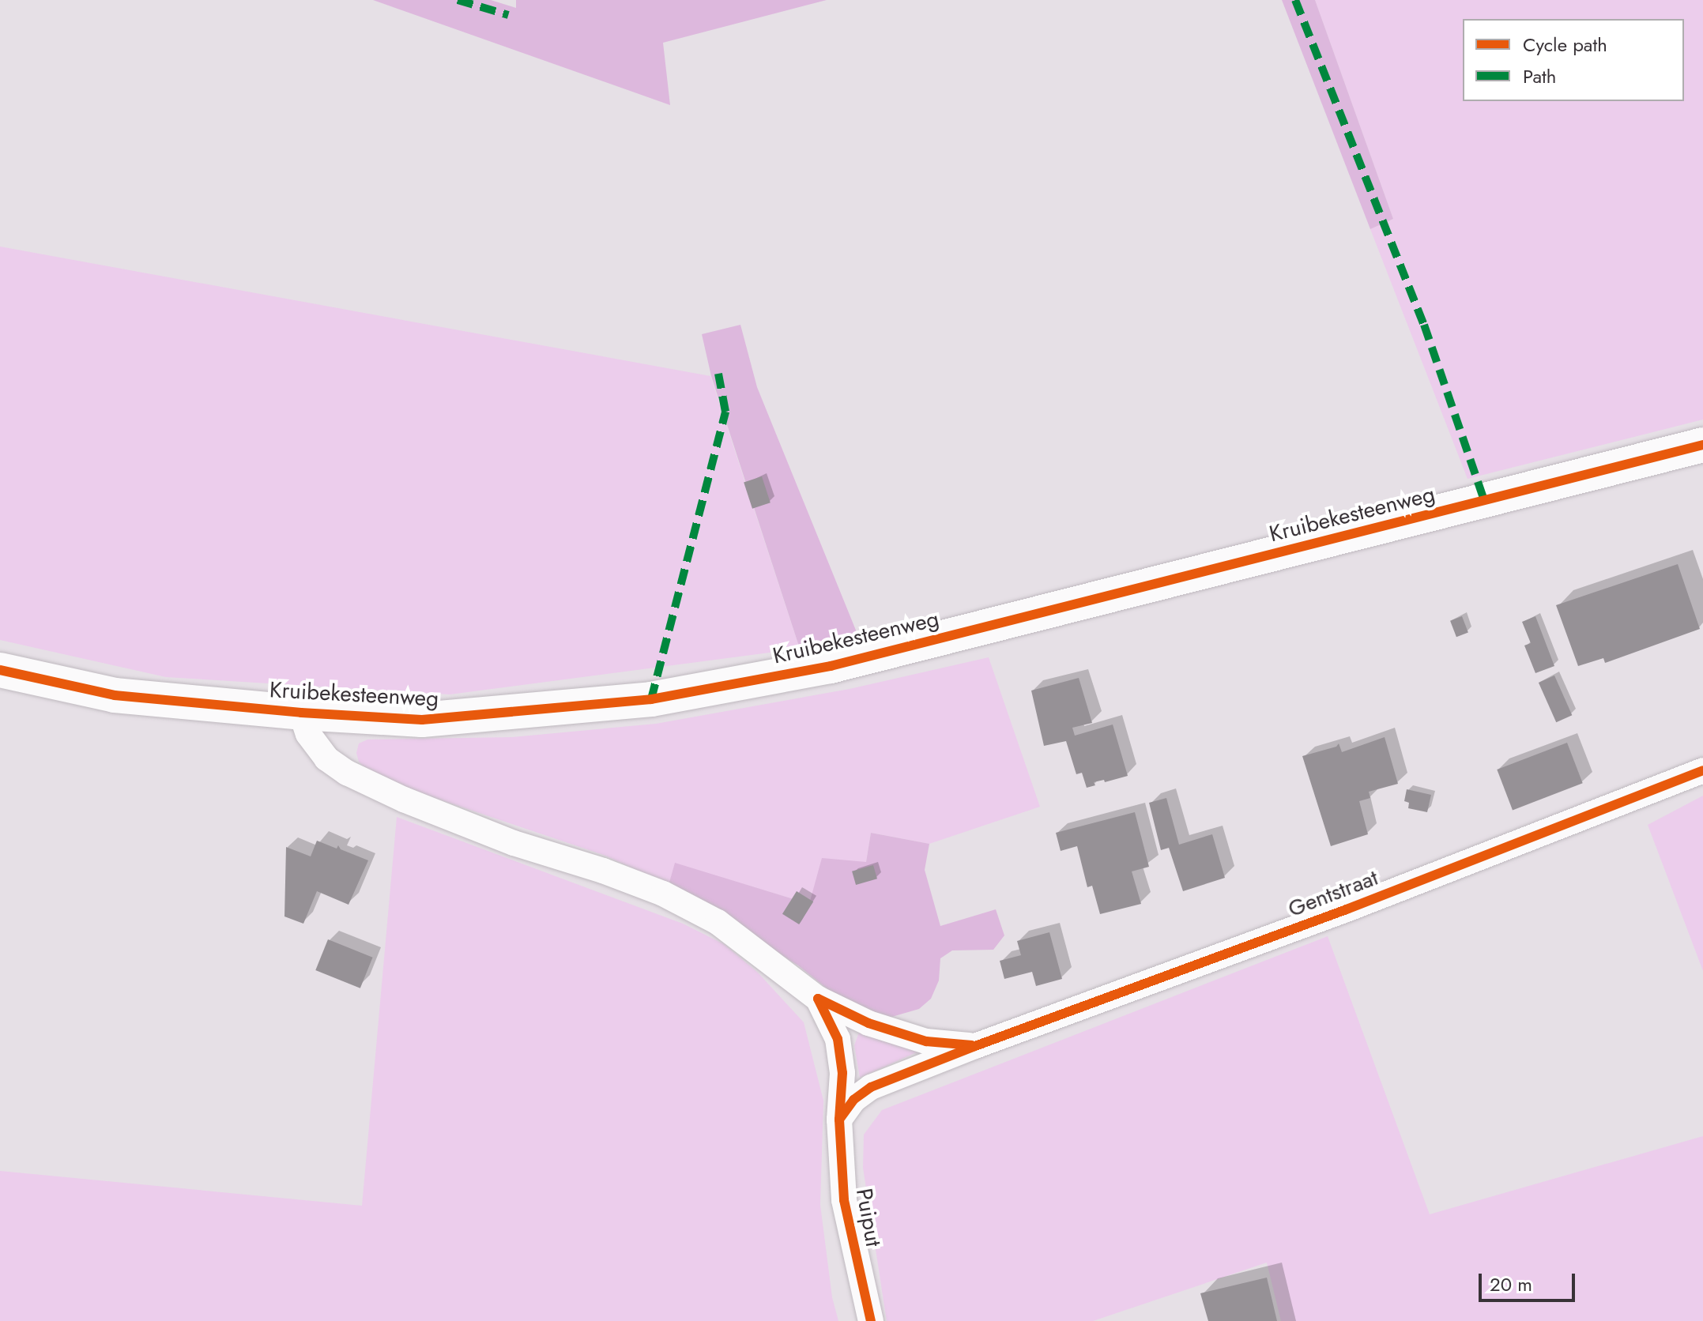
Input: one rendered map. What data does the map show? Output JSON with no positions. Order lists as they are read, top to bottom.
{
  "streets": {
    "street": ["Kruibekesteenweg", "Gentstraat", "Puiput"]
  },
  "crossings": [
    ["Kruibekesteenweg", "Gentstraat"],
    ["Kruibekesteenweg", "Puiput"],
    ["Gentstraat", "Puiput"]
  ],
  "legend": ["Cycle path", "Path"],
  "scale_bar": "20 m"
}
